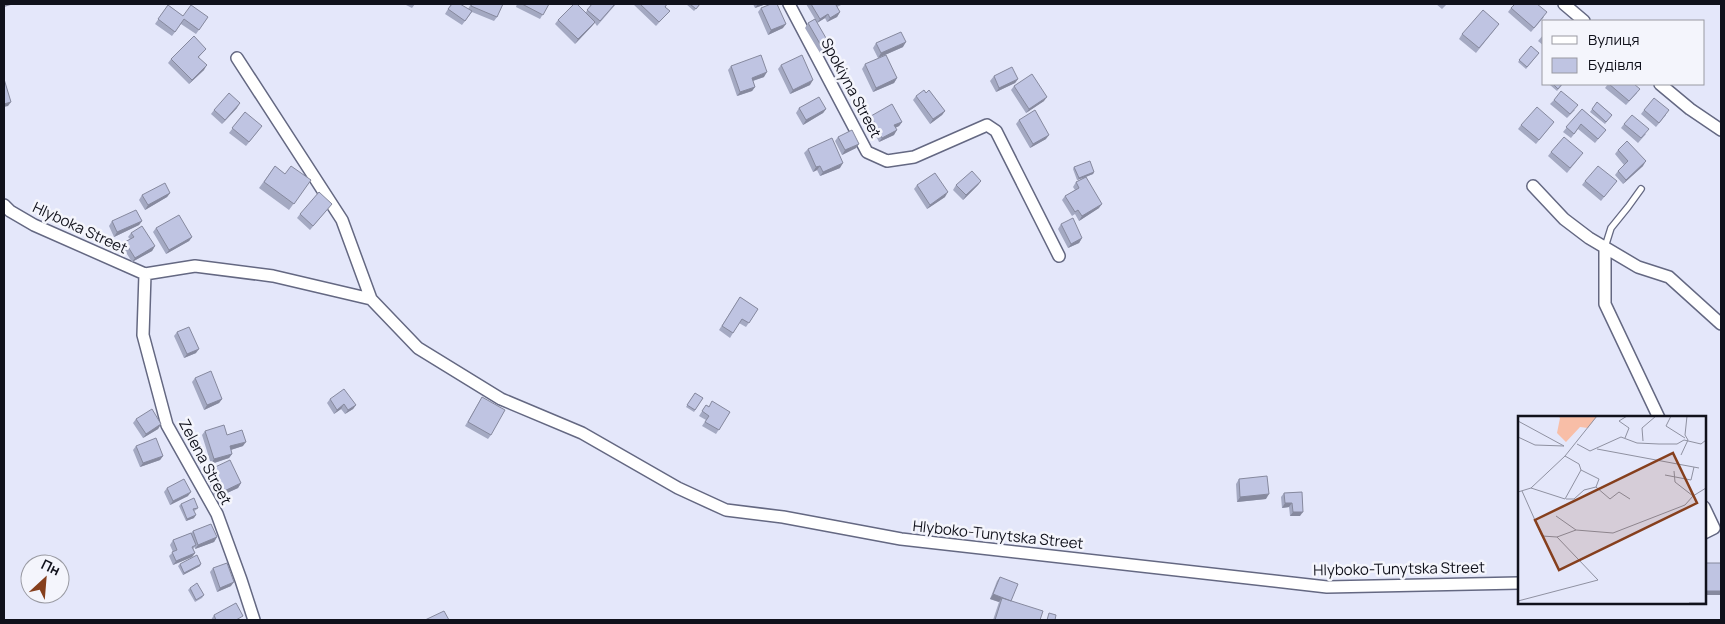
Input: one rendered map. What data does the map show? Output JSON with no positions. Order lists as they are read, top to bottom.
{
  "streets": {
    "street": [
      "Spokiyna Street",
      "Hlyboka Street",
      "Zelena Street",
      "Hlyboko-Tunytska Street"
    ]
  },
  "crossings": [
    ["Hlyboka Street", "Zelena Street"]
  ],
  "legend": ["Вулиця", "Будівля"],
  "north": "top right"
}
